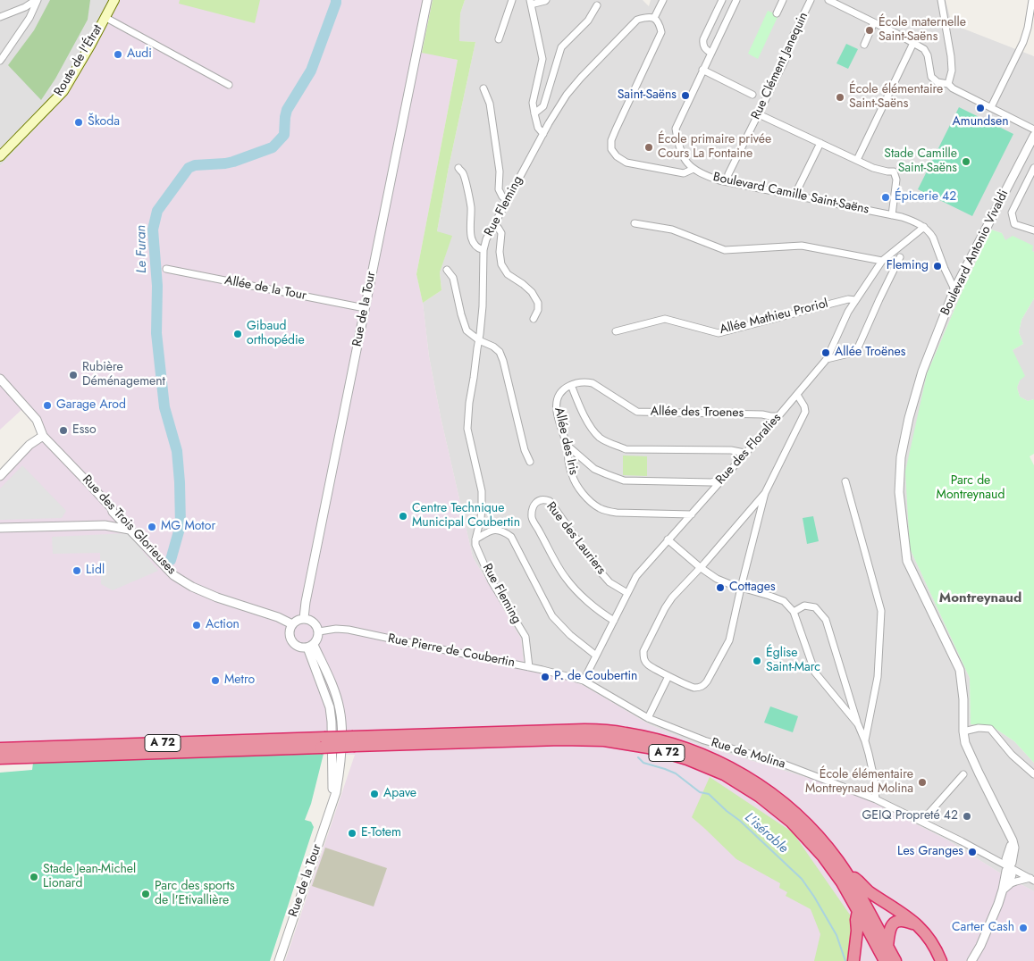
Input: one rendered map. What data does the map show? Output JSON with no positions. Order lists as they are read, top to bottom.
{
  "streets": {
    "highway": ["A 72"],
    "main road": ["Route de l'Étrat"],
    "street": [
      "Rue Clément Janequin",
      "Boulevard Camille Saint-Saëns",
      "Rue Fleming",
      "Boulevard Antonio Vivaldi",
      "Allée de la Tour",
      "Rue de la Tour",
      "Allée Mathieu Proriol",
      "Allée des Troenes",
      "Allée des Iris",
      "Rue des Floralies",
      "Rue des Trois Glorieuses",
      "Rue des Lauriers",
      "Rue Pierre de Coubertin",
      "Rue de Molina"
    ]
  },
  "crossings": [
    ["Rue Clément Janequin", "Boulevard Camille Saint-Saëns"],
    ["Boulevard Camille Saint-Saëns", "Rue des Floralies"],
    ["Rue Fleming", "Rue Pierre de Coubertin"],
    ["Boulevard Antonio Vivaldi", "Rue de Molina"],
    ["Allée de la Tour", "Rue de la Tour"],
    ["Rue de la Tour", "Rue des Trois Glorieuses"],
    ["Rue de la Tour", "Rue Pierre de Coubertin"],
    ["Allée Mathieu Proriol", "Rue des Floralies"],
    ["Allée des Troenes", "Allée des Iris"],
    ["Allée des Troenes", "Rue des Floralies"],
    ["Allée des Iris", "Rue des Floralies"],
    ["Rue des Floralies", "Rue des Lauriers"],
    ["Rue des Floralies", "Rue Pierre de Coubertin"],
    ["Rue des Floralies", "Rue de Molina"],
    ["Rue des Trois Glorieuses", "Rue Pierre de Coubertin"],
    ["Rue Pierre de Coubertin", "Rue de Molina"]
  ],
  "districts": ["Montreynaud"],
  "water": ["Le Furan", "L'isérable"],
  "parks": ["Parc de Montreynaud"],
  "places": [
    "École maternelle Saint-Saëns",
    "Audi",
    "Saint-Saëns",
    "École élémentaire Saint-Saëns",
    "Amundsen",
    "Škoda",
    "École primaire privée Cours La Fontaine",
    "Stade Camille Saint-Saëns",
    "Épicerie 42",
    "Fleming",
    "Gibaud orthopédie",
    "Allée Troënes",
    "Rubière Déménagement",
    "Garage Arod",
    "Esso",
    "Centre Technique Municipal Coubertin",
    "MG Motor",
    "Lidl",
    "Cottages",
    "Action",
    "Église Saint-Marc",
    "P. de Coubertin",
    "Metro",
    "École élémentaire Montreynaud Molina",
    "Apave",
    "GEIQ Propreté 42",
    "E-Totem",
    "Les Granges",
    "Stade Jean-Michel Lionard",
    "Parc des sports de l'Etivallière",
    "Carter Cash"
  ]
}
